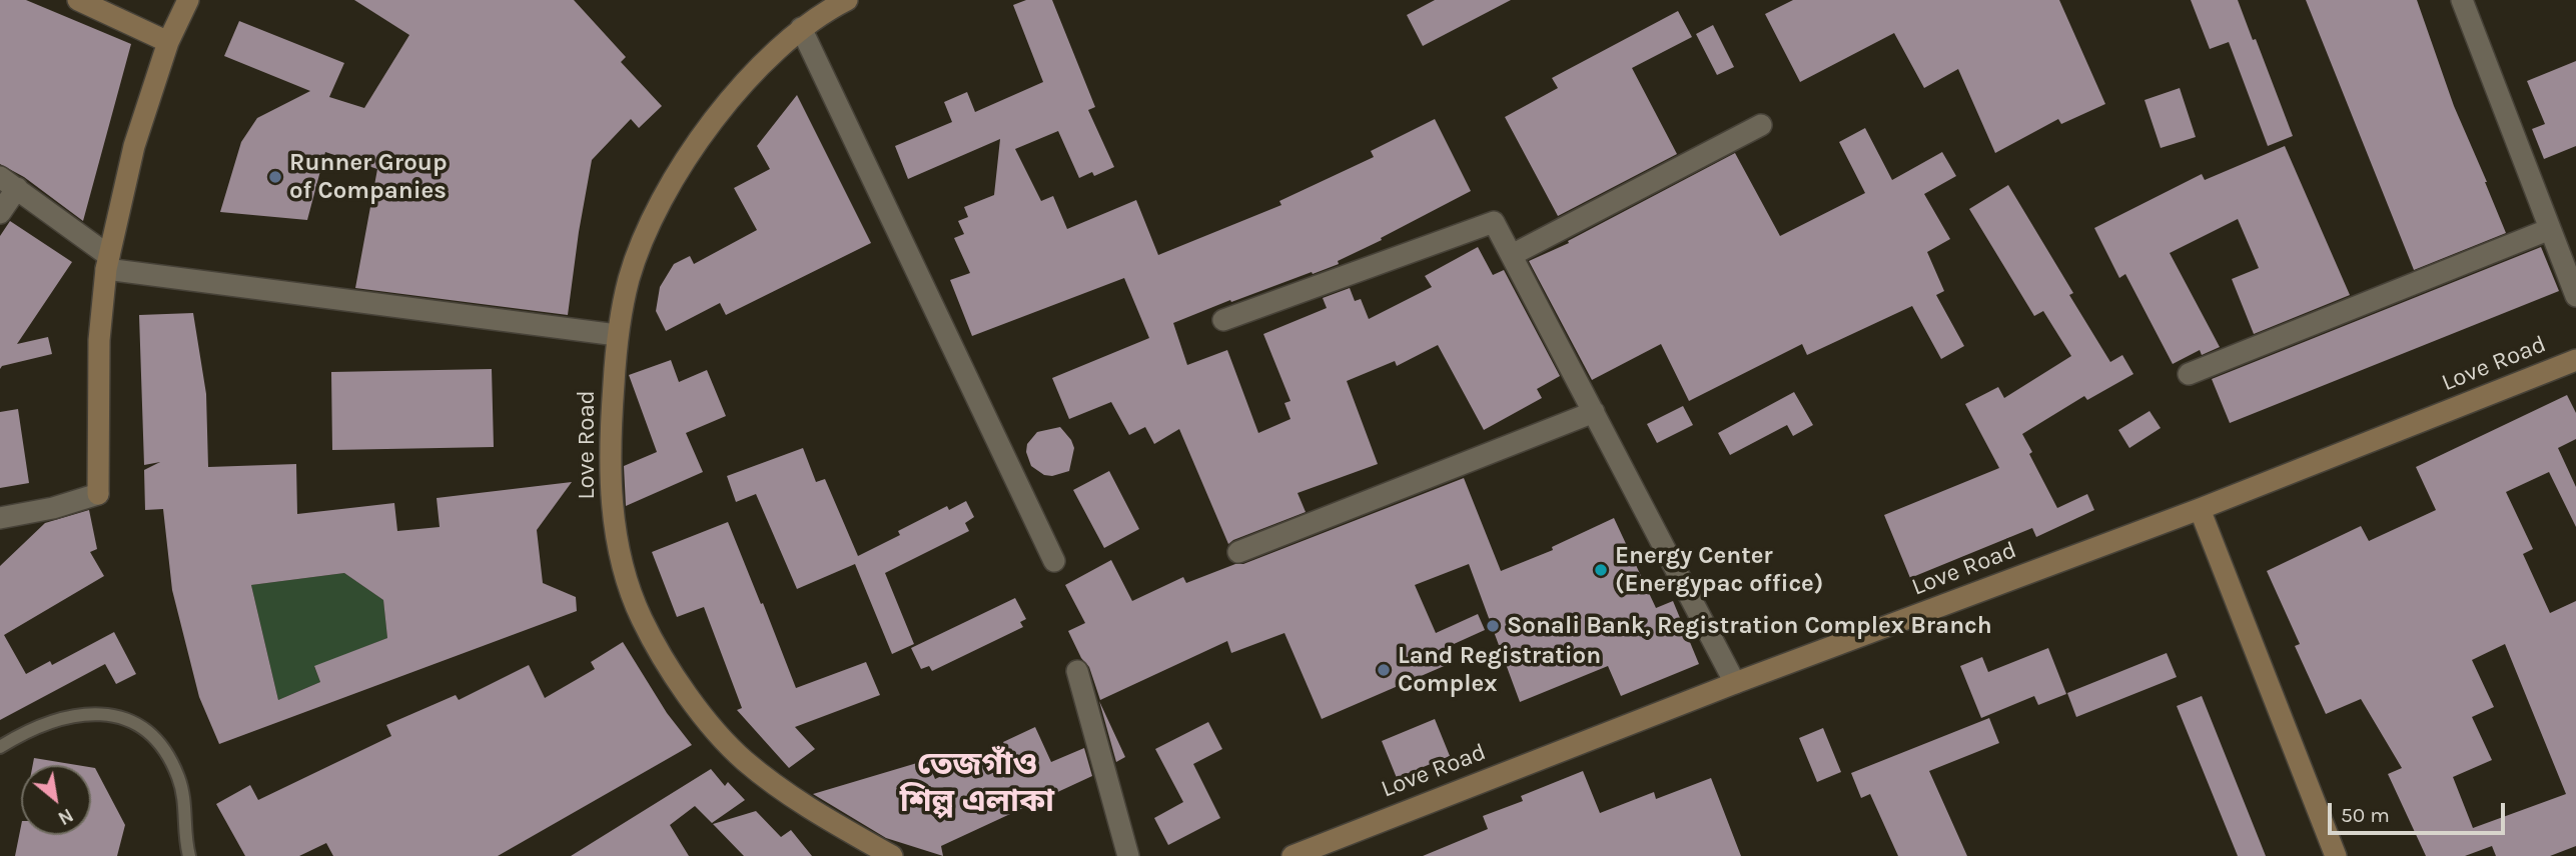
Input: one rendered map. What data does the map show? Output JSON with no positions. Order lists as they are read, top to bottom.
{
  "streets": {
    "main road": ["Love Road"]
  },
  "districts": ["তেজগাঁও শিল্প এলাকা"],
  "places": [
    "Runner Group of Companies",
    "Energy Center (Energypac office)",
    "Sonali Bank, Registration Complex Branch",
    "Land Registration Complex"
  ],
  "scale_bar": "50 m",
  "north": "bottom right"
}
